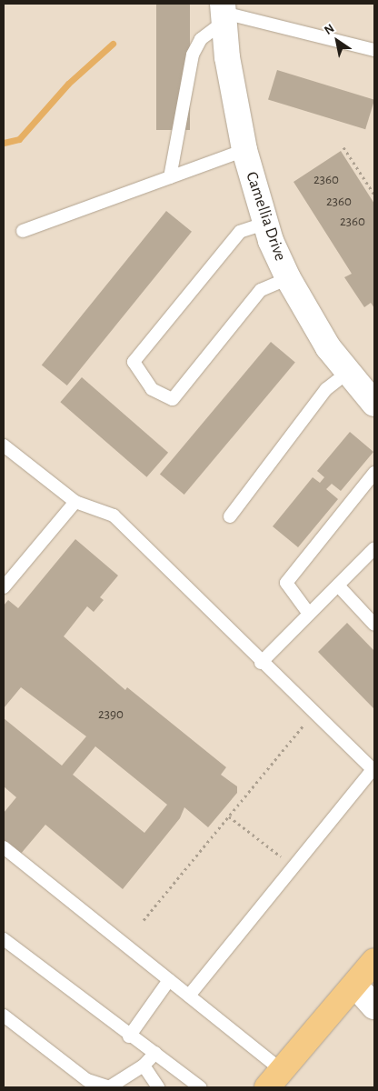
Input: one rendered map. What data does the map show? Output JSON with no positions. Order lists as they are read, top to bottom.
{
  "streets": {
    "street": ["Camellia Drive"]
  },
  "house_numbers": [
    "2360",
    "2360",
    "2360",
    "2390"
  ],
  "north": "top left"
}
